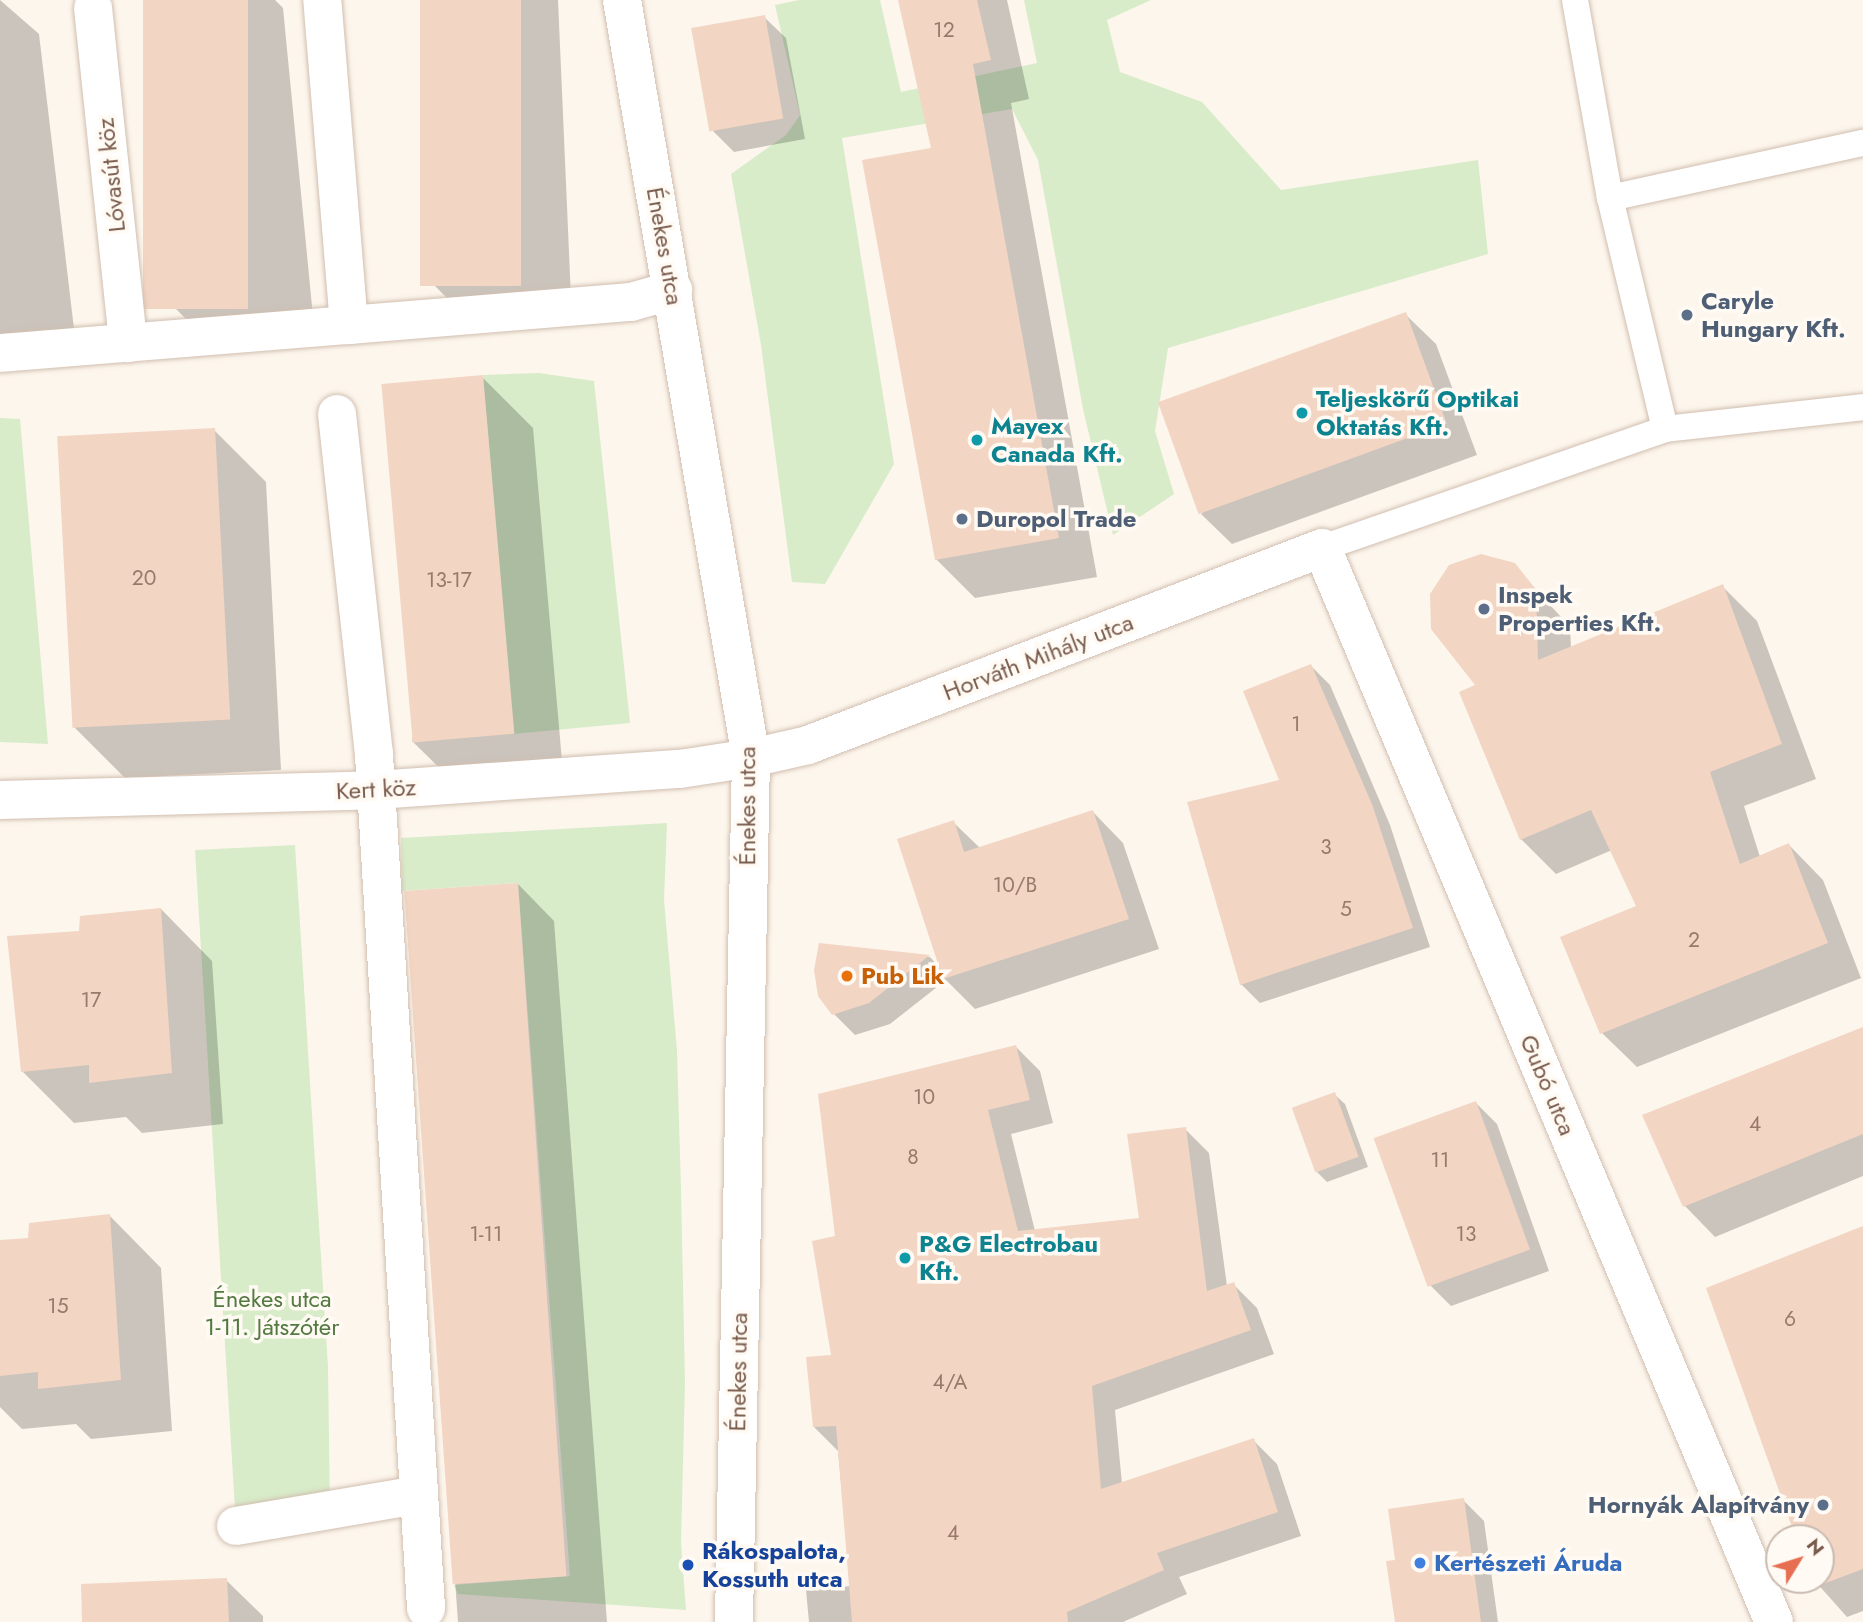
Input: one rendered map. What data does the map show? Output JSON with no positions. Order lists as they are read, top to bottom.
{
  "streets": {
    "street": [
      "Lóvasút köz",
      "Énekes utca",
      "Horváth Mihály utca",
      "Kert köz",
      "Gubó utca"
    ]
  },
  "crossings": [
    ["Énekes utca", "Horváth Mihály utca"],
    ["Énekes utca", "Kert köz"],
    ["Horváth Mihály utca", "Kert köz"],
    ["Horváth Mihály utca", "Gubó utca"]
  ],
  "parks": ["Énekes utca 1-11. Játszótér"],
  "places": [
    "Caryle Hungary Kft.",
    "Teljeskörű Optikai Oktatás Kft.",
    "Mayex Canada Kft.",
    "Duropol Trade",
    "Inspek Properties Kft.",
    "Pub Lik",
    "P&G Electrobau Kft.",
    "Hornyák Alapítvány",
    "Kertészeti Áruda",
    "Rákospalota, Kossuth utca"
  ],
  "house_numbers": [
    "12",
    "20",
    "13-17",
    "1",
    "3",
    "10/B",
    "5",
    "2",
    "17",
    "10",
    "4",
    "8",
    "11",
    "1-11",
    "13",
    "15",
    "6",
    "4/A",
    "4"
  ],
  "north": "top right"
}
